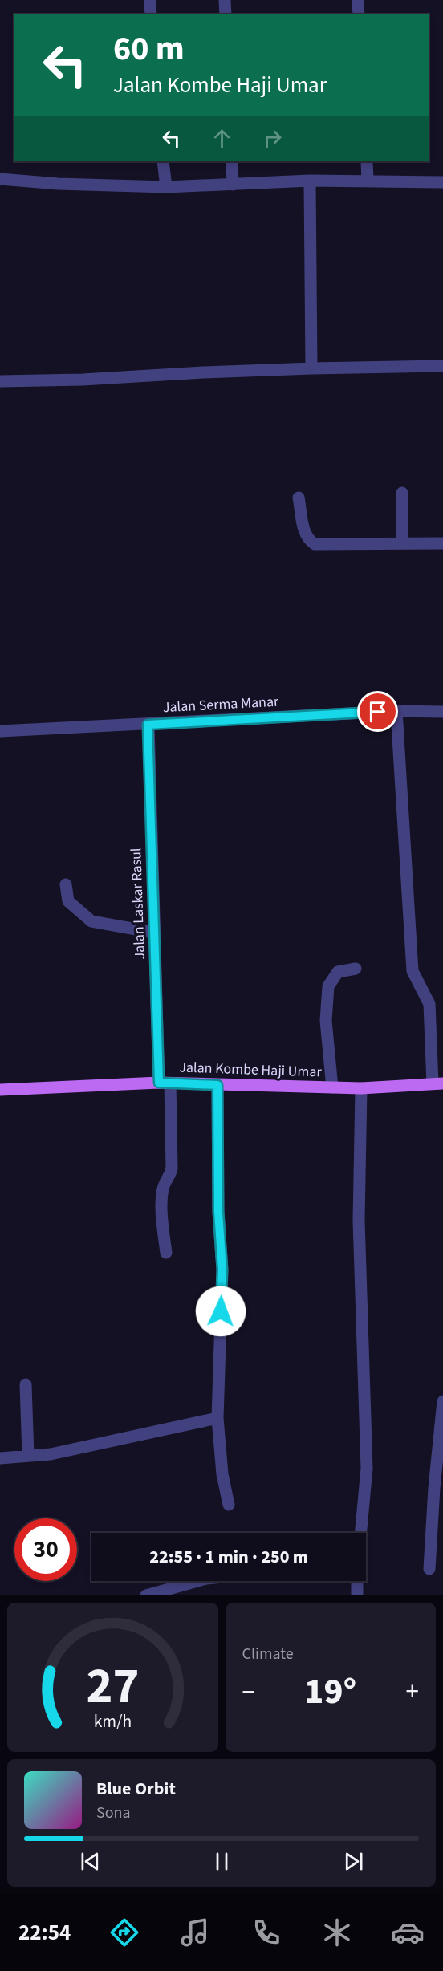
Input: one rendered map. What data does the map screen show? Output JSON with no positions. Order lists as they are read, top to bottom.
{
  "streets": {
    "main road": ["Jalan Kombe Haji Umar"],
    "street": ["Jalan Serma Manar", "Jalan Laskar Rasul"]
  },
  "crossings": [
    ["Jalan Serma Manar", "Jalan Laskar Rasul"],
    ["Jalan Laskar Rasul", "Jalan Kombe Haji Umar"]
  ],
  "page": {
    "turn": ["60 m", "Jalan Kombe Haji Umar"],
    "limit": "30",
    "trip": "22:55 · 1 min · 250 m",
    "tile": "Climate",
    "heat": ["−", "19°", "+"],
    "song": ["Blue Orbit", "Sona"],
    "tabs": "22:54",
    "gauge": ["27", "km/h"]
  }
}
